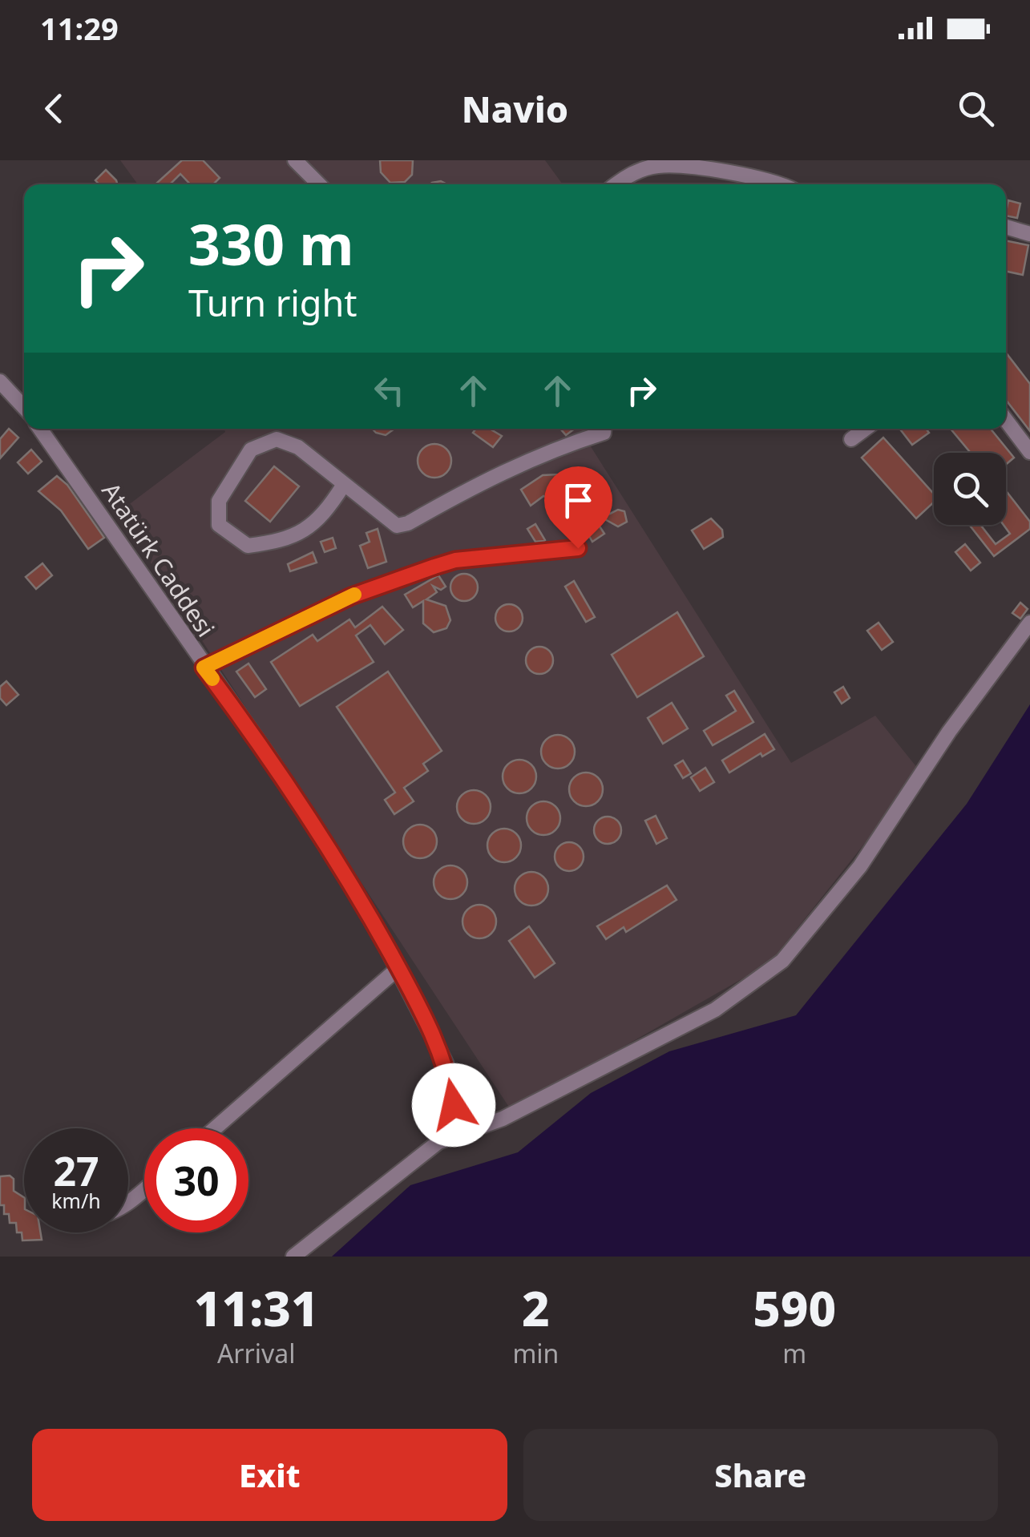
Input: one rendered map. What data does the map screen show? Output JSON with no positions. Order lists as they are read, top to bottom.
{
  "streets": {
    "street": ["Atatürk Caddesi"]
  },
  "page": {
    "status": "11:29",
    "header": "Navio",
    "turn": ["330 m", "Turn right"],
    "speed": "27 km/h",
    "limit": "30",
    "eta": [
      "11:31",
      "Arrival",
      "2",
      "min",
      "590",
      "m"
    ],
    "buttons": ["Exit", "Share"]
  }
}
